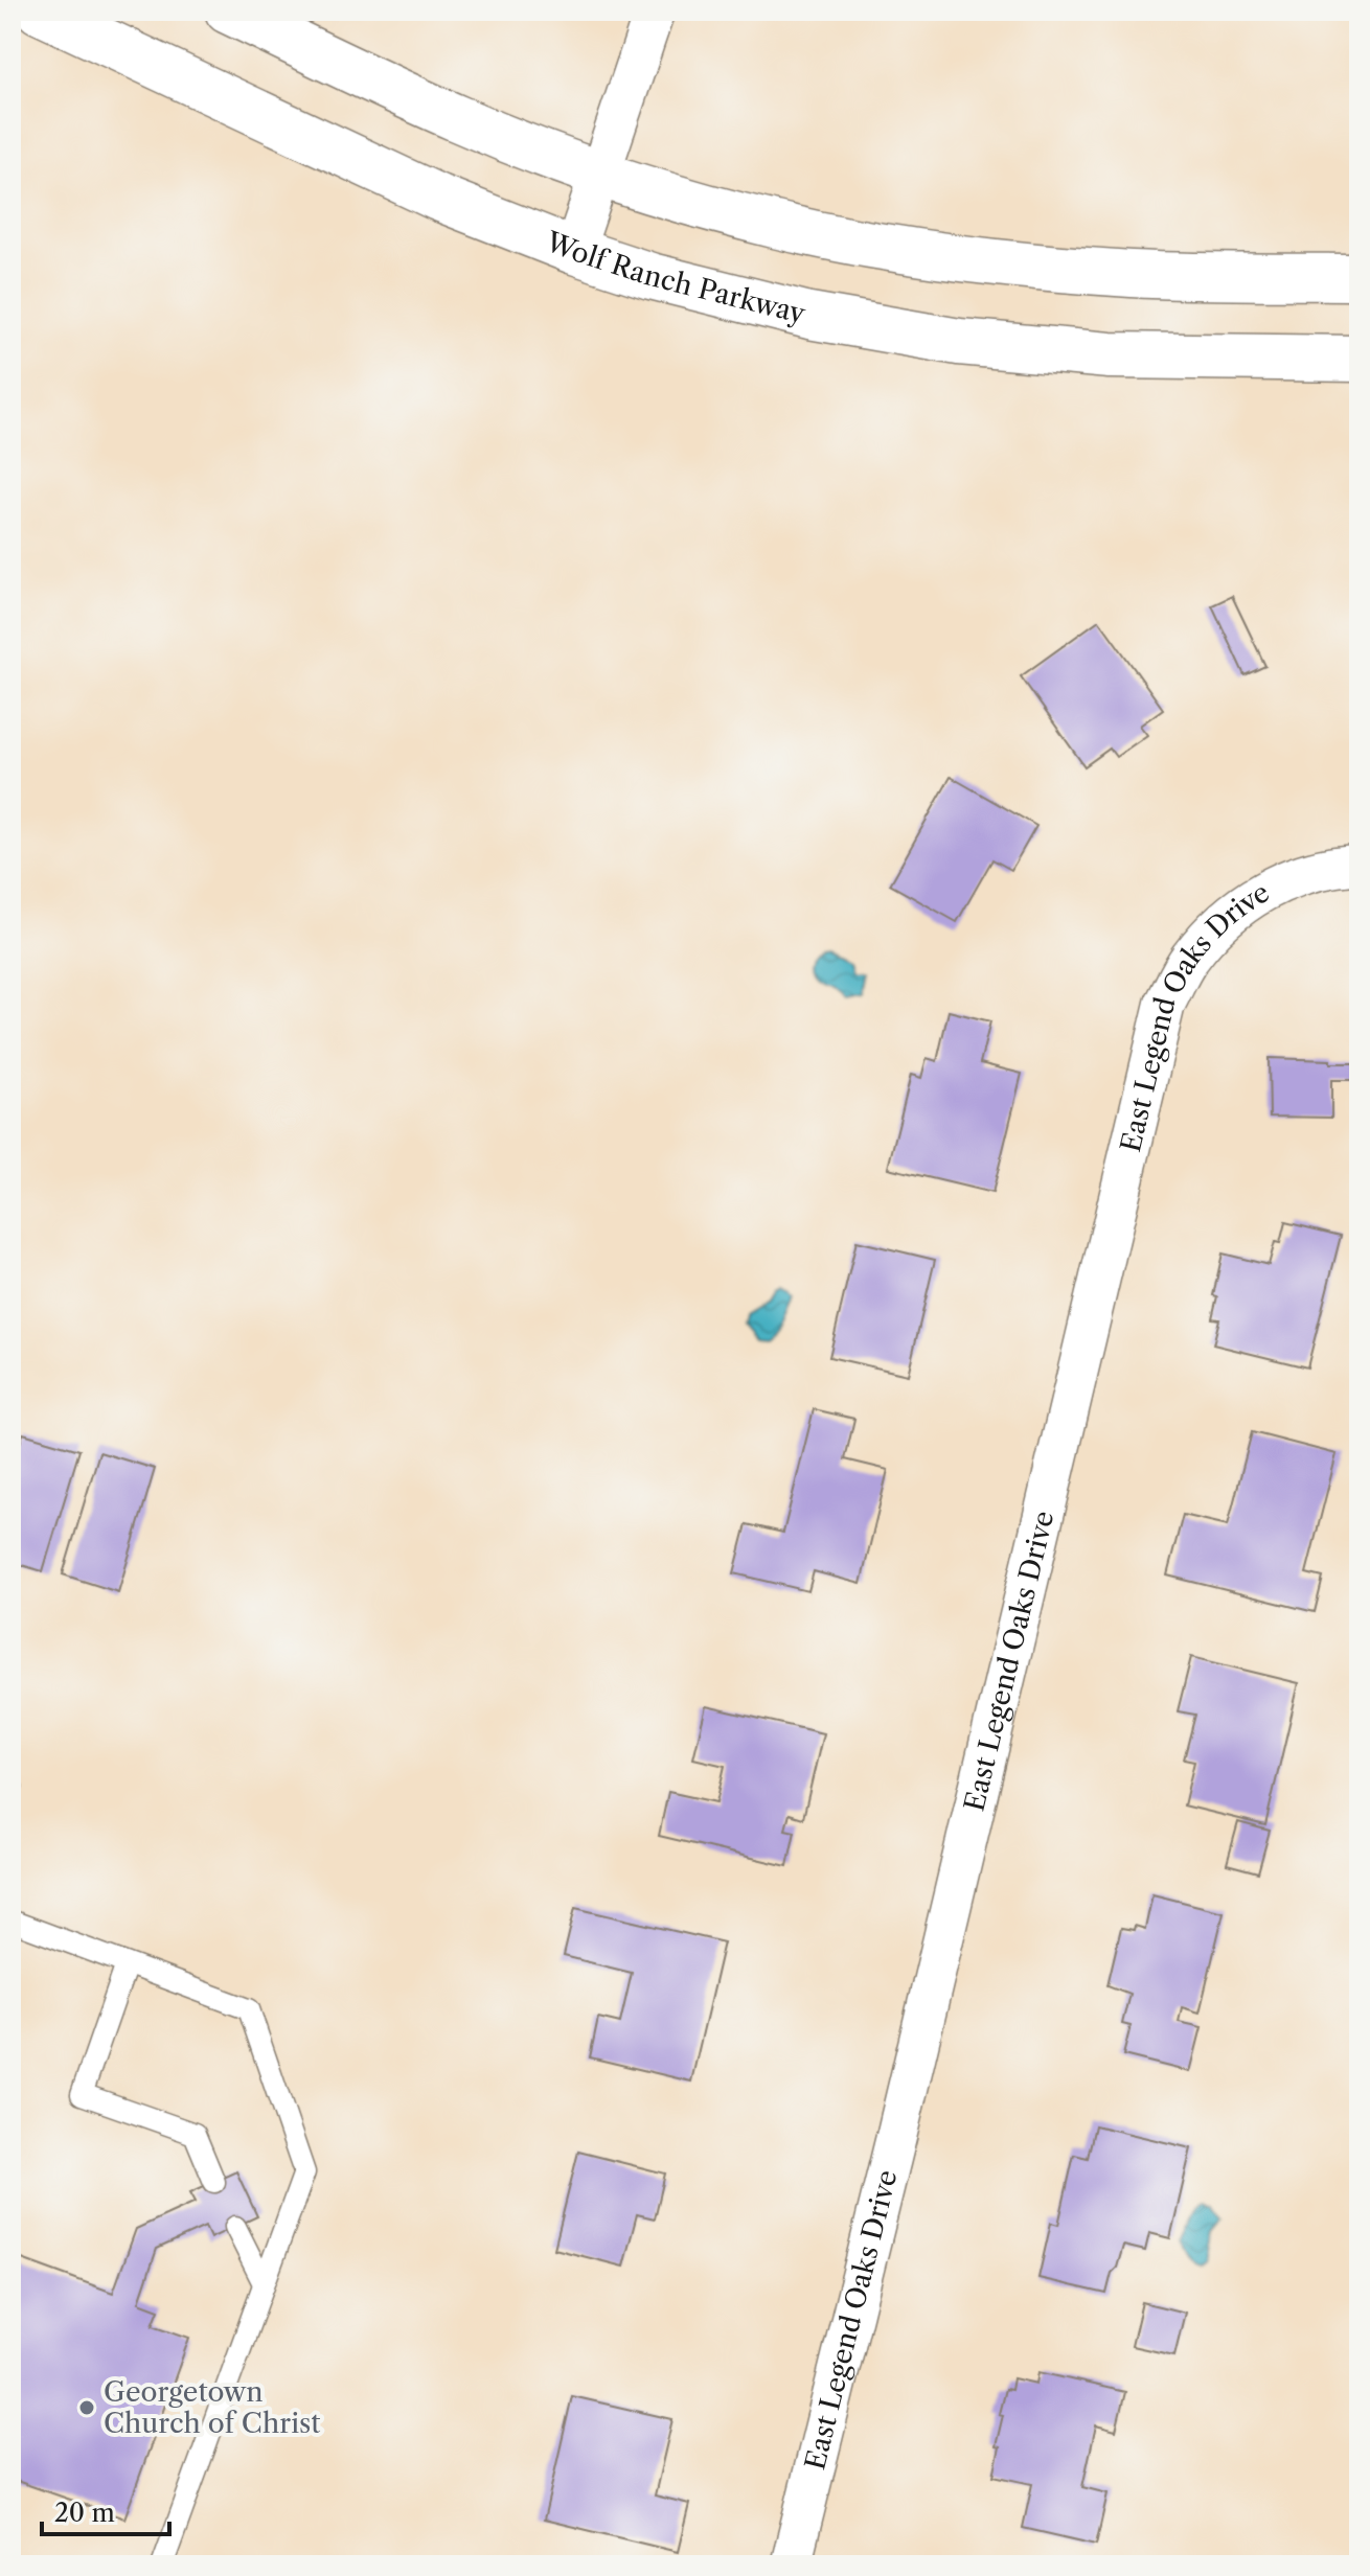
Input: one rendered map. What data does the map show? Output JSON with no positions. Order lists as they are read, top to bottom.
{
  "streets": {
    "street": ["Wolf Ranch Parkway", "East Legend Oaks Drive"]
  },
  "places": ["Georgetown Church of Christ"],
  "scale_bar": "20 m"
}
